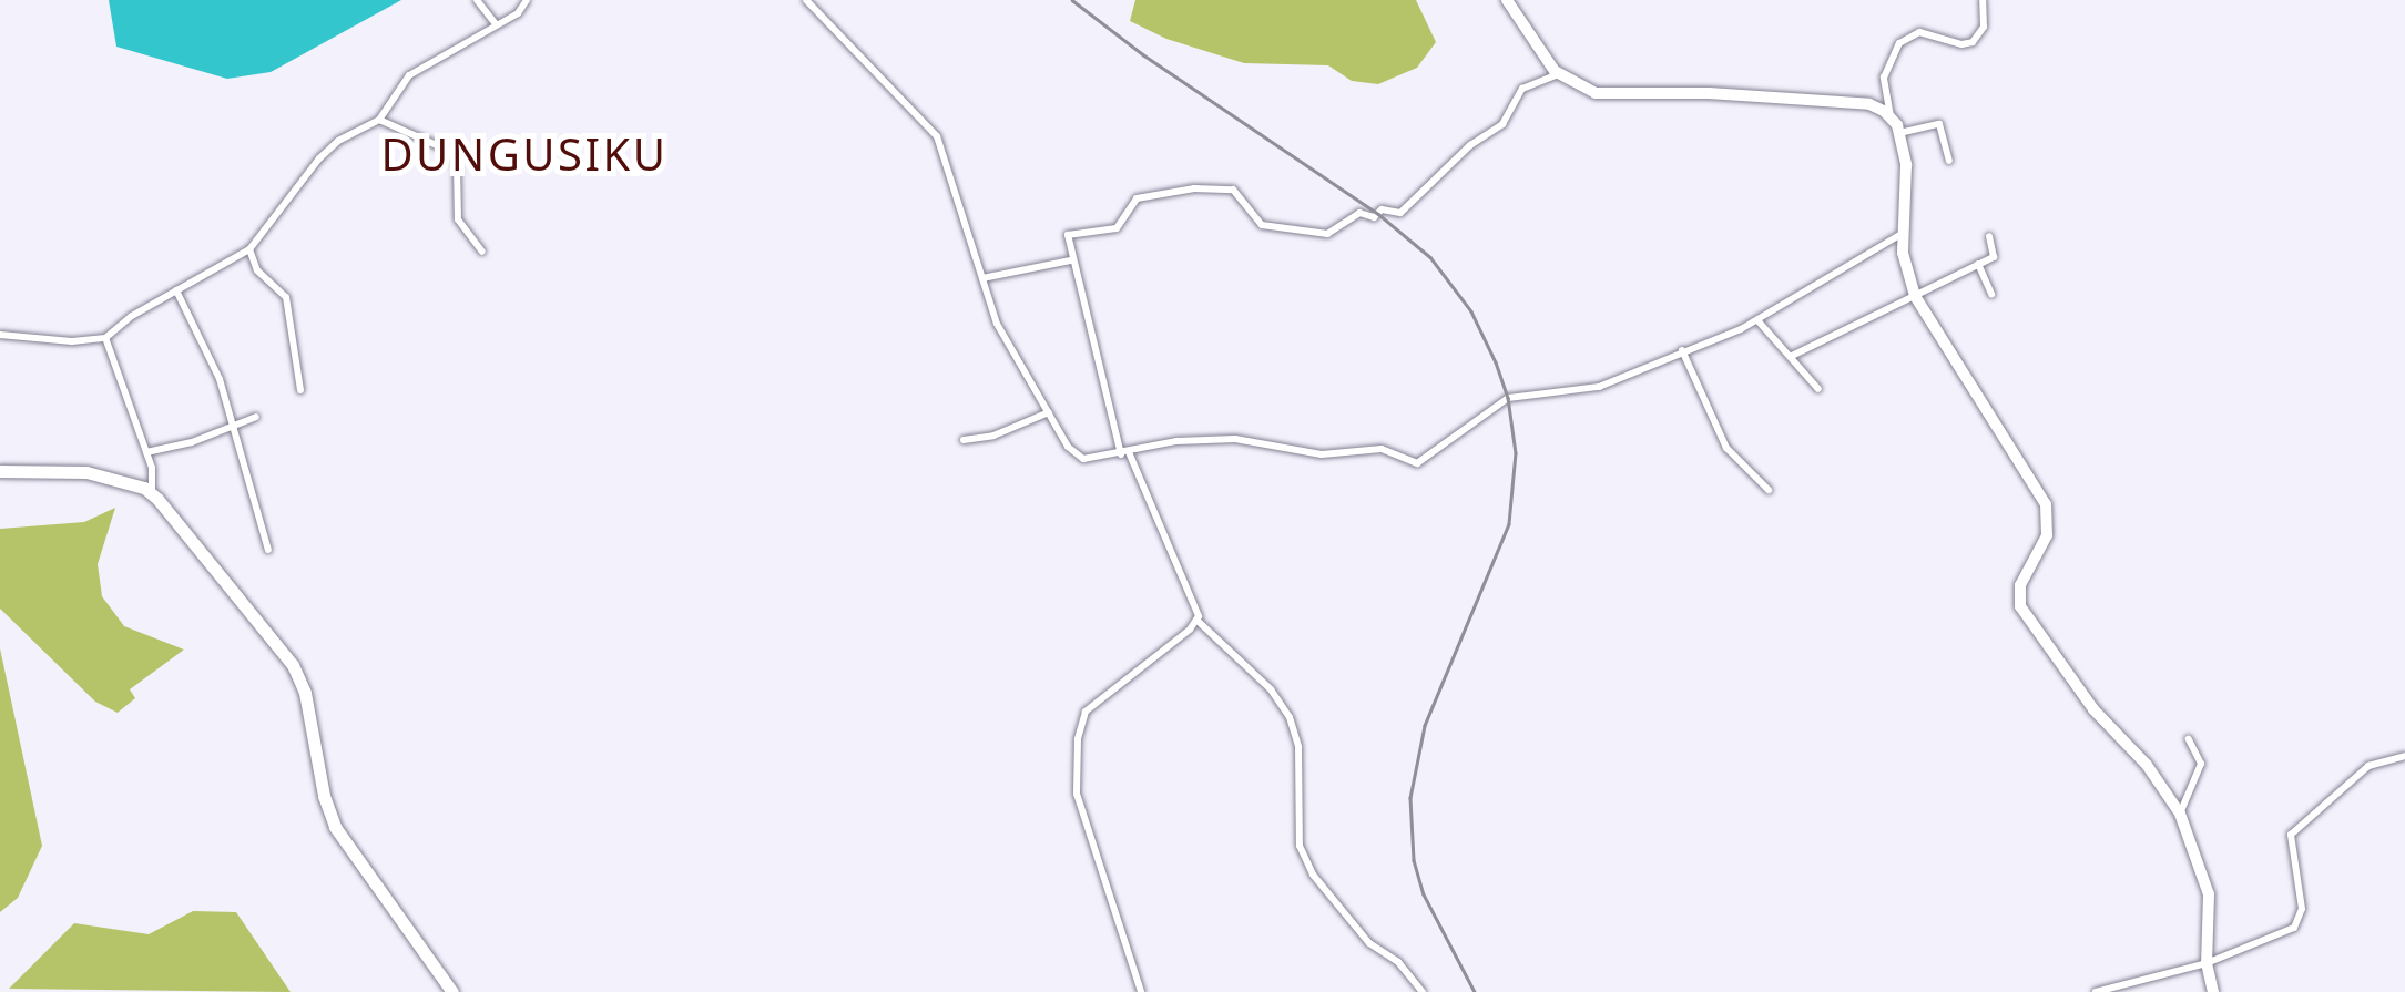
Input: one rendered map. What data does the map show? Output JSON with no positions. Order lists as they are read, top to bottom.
{
  "districts": ["DUNGUSIKU"]
}
